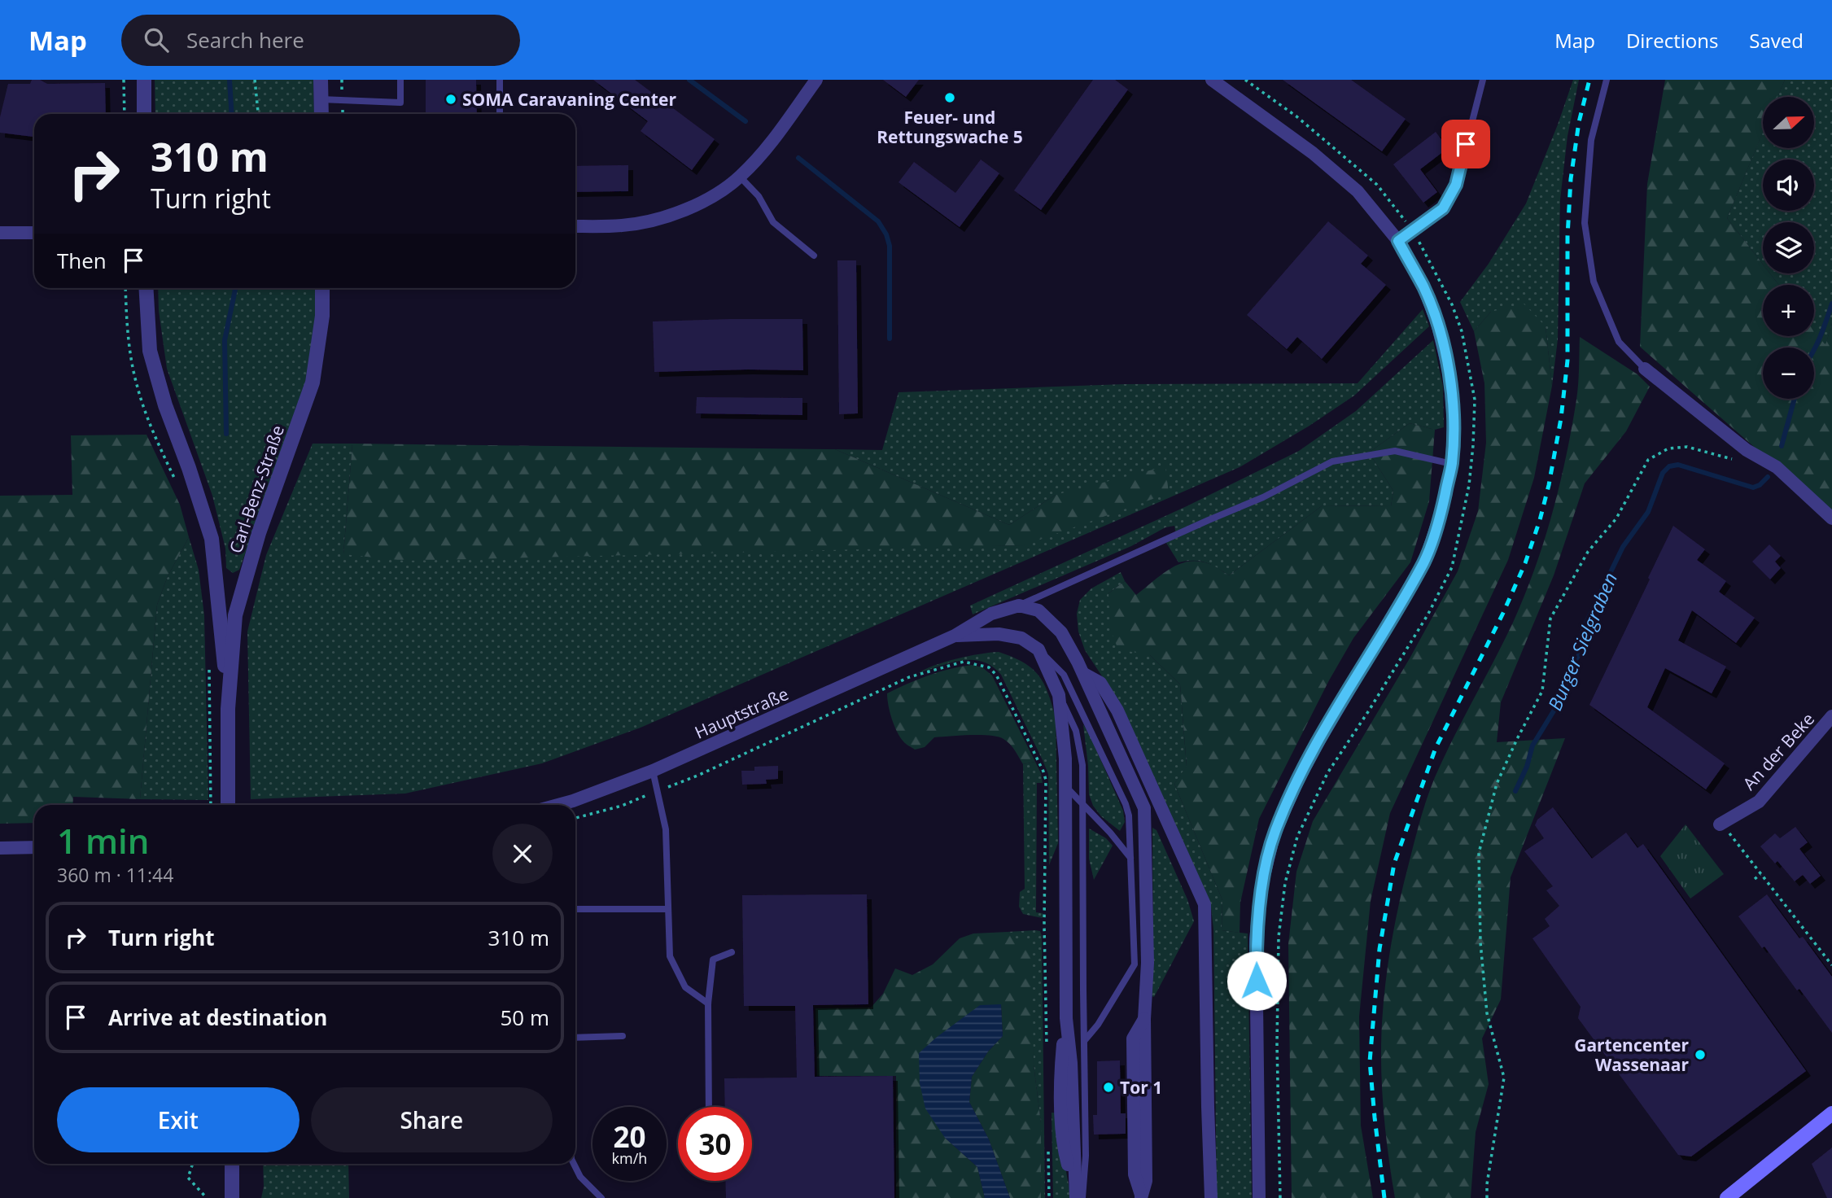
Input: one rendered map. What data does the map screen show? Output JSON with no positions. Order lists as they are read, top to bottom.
{
  "streets": {
    "street": ["Carl-Benz-Straße", "Hauptstraße", "An der Beke"]
  },
  "water": ["Burger Sielgraben"],
  "places": [
    "Feuer- und Rettungswache 5",
    "SOMA Caravaning Center",
    "Gartencenter Wassenaar",
    "Tor 1"
  ],
  "north": "right",
  "page": {
    "header": "Map",
    "search": "Search here",
    "nav": ["Map", "Directions", "Saved"],
    "map_buttons": ["+", "−"],
    "turn": ["310 m", "Turn right"],
    "then": "Then",
    "heading": ["1 min", "360 m · 11:44"],
    "list": [
      {
        "name": "Turn right",
        "value": "310 m"
      },
      {
        "name": "Arrive at destination",
        "value": "50 m"
      }
    ],
    "buttons": ["Exit", "Share"],
    "speed": "20 km/h",
    "limit": "30"
  }
}
